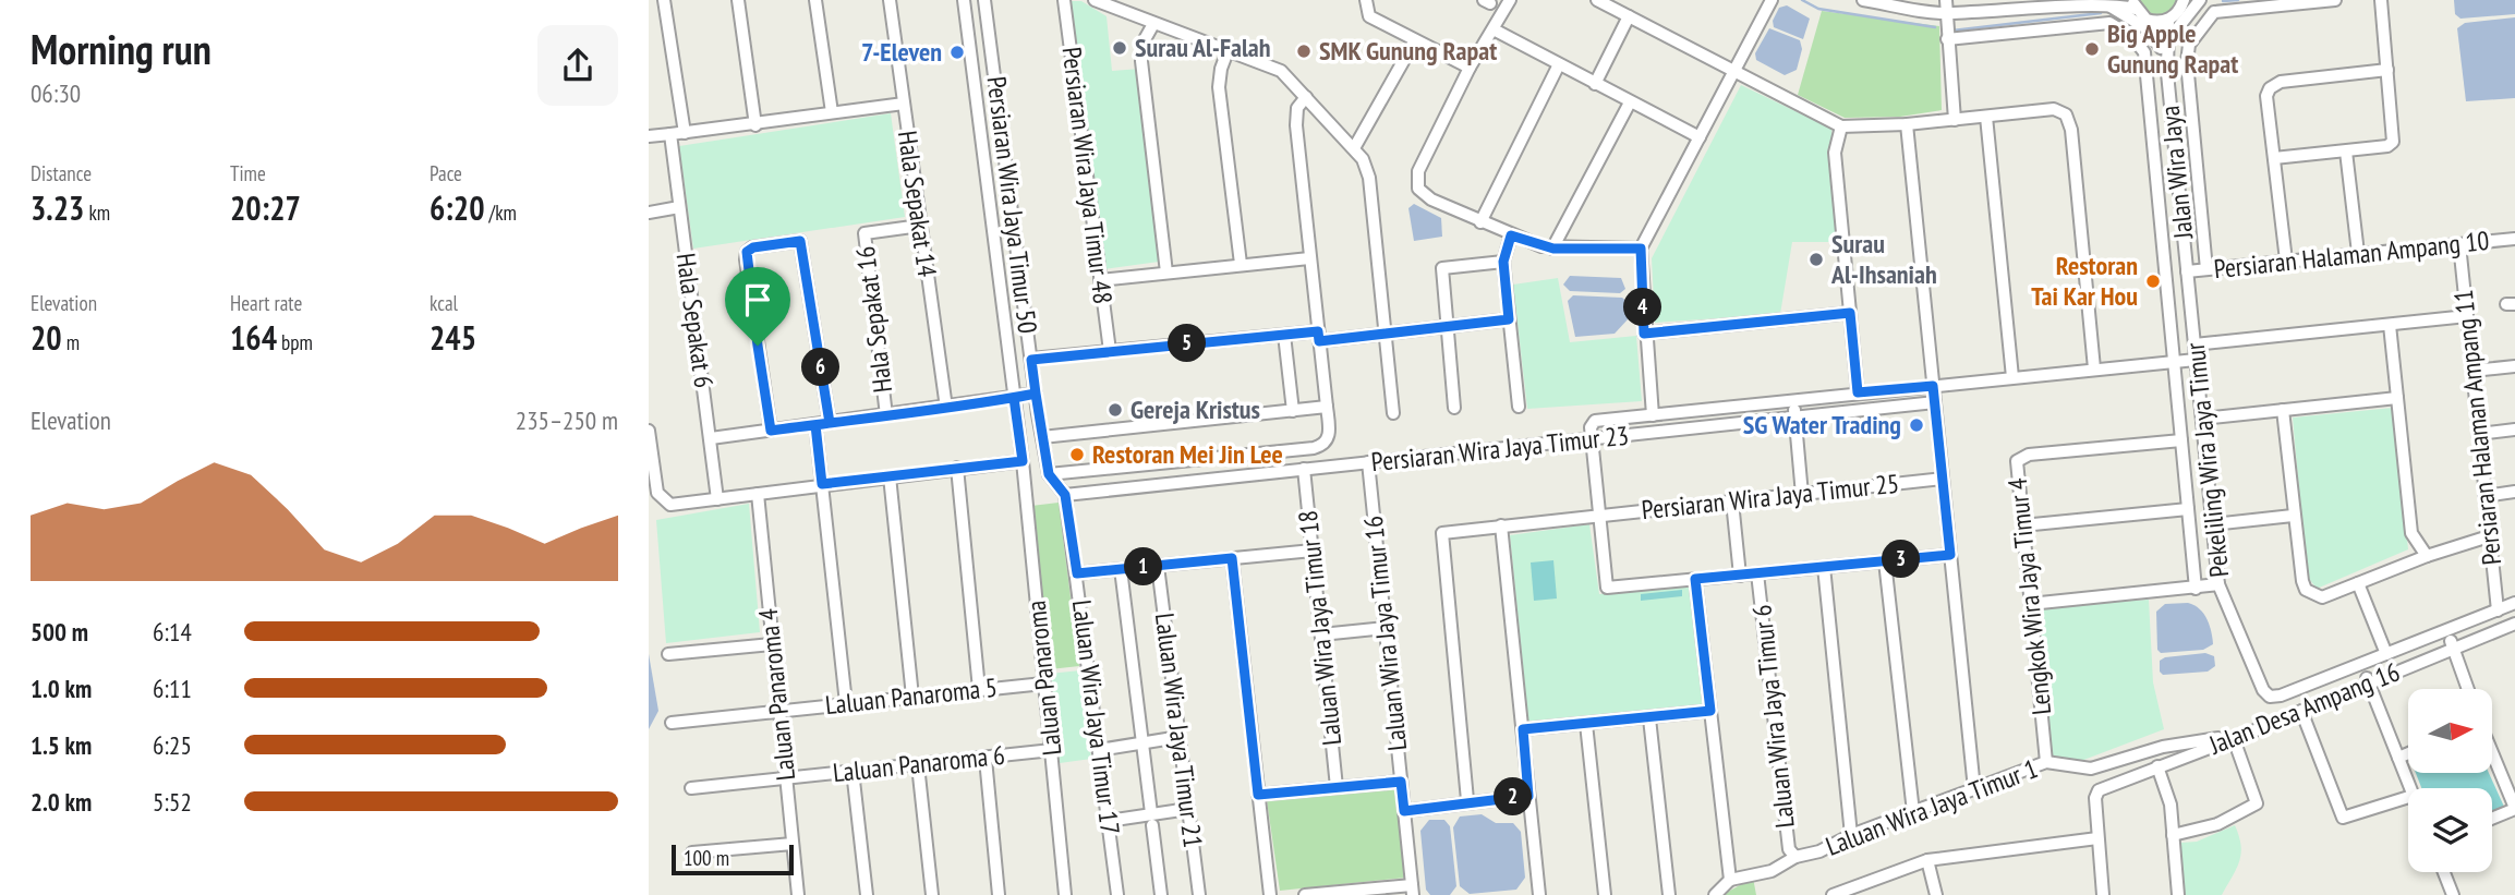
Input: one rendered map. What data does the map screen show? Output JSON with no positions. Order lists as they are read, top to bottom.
{
  "streets": {
    "street": [
      "Jalan Wira Jaya",
      "Persiaran Wira Jaya Timur 48",
      "Hala Sepakat 14",
      "Persiaran Wira Jaya Timur 50",
      "Persiaran Halaman Ampang 10",
      "Hala Sepakat 16",
      "Hala Sepakat 6",
      "Persiaran Halaman Ampang 11",
      "Persiaran Wira Jaya Timur 23",
      "Pekeliling Wira Jaya Timur",
      "Persiaran Wira Jaya Timur 25",
      "Lengkok Wira Jaya Timur 4",
      "Laluan Wira Jaya Timur 18",
      "Laluan Wira Jaya Timur 16",
      "Laluan Panaroma",
      "Laluan Panaroma 4",
      "Laluan Panaroma 5",
      "Jalan Desa Ampang 16",
      "Laluan Wira Jaya Timur 6",
      "Laluan Wira Jaya Timur 17",
      "Laluan Wira Jaya Timur 21",
      "Laluan Panaroma 6",
      "Laluan Wira Jaya Timur 1"
    ]
  },
  "crossings": [
    ["Jalan Wira Jaya", "Persiaran Halaman Ampang 10"],
    ["Jalan Wira Jaya", "Pekeliling Wira Jaya Timur"],
    ["Hala Sepakat 14", "Hala Sepakat 16"],
    ["Persiaran Wira Jaya Timur 50", "Persiaran Wira Jaya Timur 23"],
    ["Persiaran Wira Jaya Timur 50", "Laluan Wira Jaya Timur 17"],
    ["Persiaran Halaman Ampang 10", "Persiaran Halaman Ampang 11"],
    ["Persiaran Halaman Ampang 10", "Pekeliling Wira Jaya Timur"],
    ["Persiaran Halaman Ampang 11", "Pekeliling Wira Jaya Timur"],
    ["Persiaran Wira Jaya Timur 23", "Pekeliling Wira Jaya Timur"],
    ["Persiaran Wira Jaya Timur 23", "Laluan Wira Jaya Timur 18"],
    ["Persiaran Wira Jaya Timur 23", "Laluan Wira Jaya Timur 16"],
    ["Persiaran Wira Jaya Timur 23", "Laluan Wira Jaya Timur 17"],
    ["Lengkok Wira Jaya Timur 4", "Laluan Wira Jaya Timur 1"],
    ["Laluan Panaroma", "Laluan Panaroma 5"],
    ["Laluan Panaroma", "Laluan Panaroma 6"],
    ["Laluan Panaroma 4", "Laluan Panaroma 5"],
    ["Laluan Panaroma 4", "Laluan Panaroma 6"],
    ["Jalan Desa Ampang 16", "Laluan Wira Jaya Timur 1"],
    ["Laluan Wira Jaya Timur 6", "Laluan Wira Jaya Timur 1"]
  ],
  "places": [
    "Surau Al-Falah",
    "Big Apple Gunung Rapat",
    "SMK Gunung Rapat",
    "7-Eleven",
    "Surau Al-Ihsaniah",
    "Restoran Tai Kar Hou",
    "Gereja Kristus",
    "SG Water Trading",
    "Restoran Mei Jin Lee"
  ],
  "scale_bar": "100 m",
  "north": "right",
  "page": {
    "heading": ["Morning run", "06:30"],
    "stats": [
      ["Distance", "3.23 km"],
      ["Time", "20:27"],
      ["Pace", "6:20 /km"],
      ["Elevation", "20 m"],
      ["Heart rate", "164 bpm"],
      ["kcal", "245"]
    ],
    "pins": [
      "4",
      "5",
      "6",
      "3",
      "1",
      "2"
    ],
    "chart": ["Elevation", "235–250 m"],
    "list": [
      {
        "name": "500 m",
        "note": "6:14"
      },
      {
        "name": "1.0 km",
        "note": "6:11"
      },
      {
        "name": "1.5 km",
        "note": "6:25"
      },
      {
        "name": "2.0 km",
        "note": "5:52"
      }
    ],
    "scale": "100 m"
  }
}
